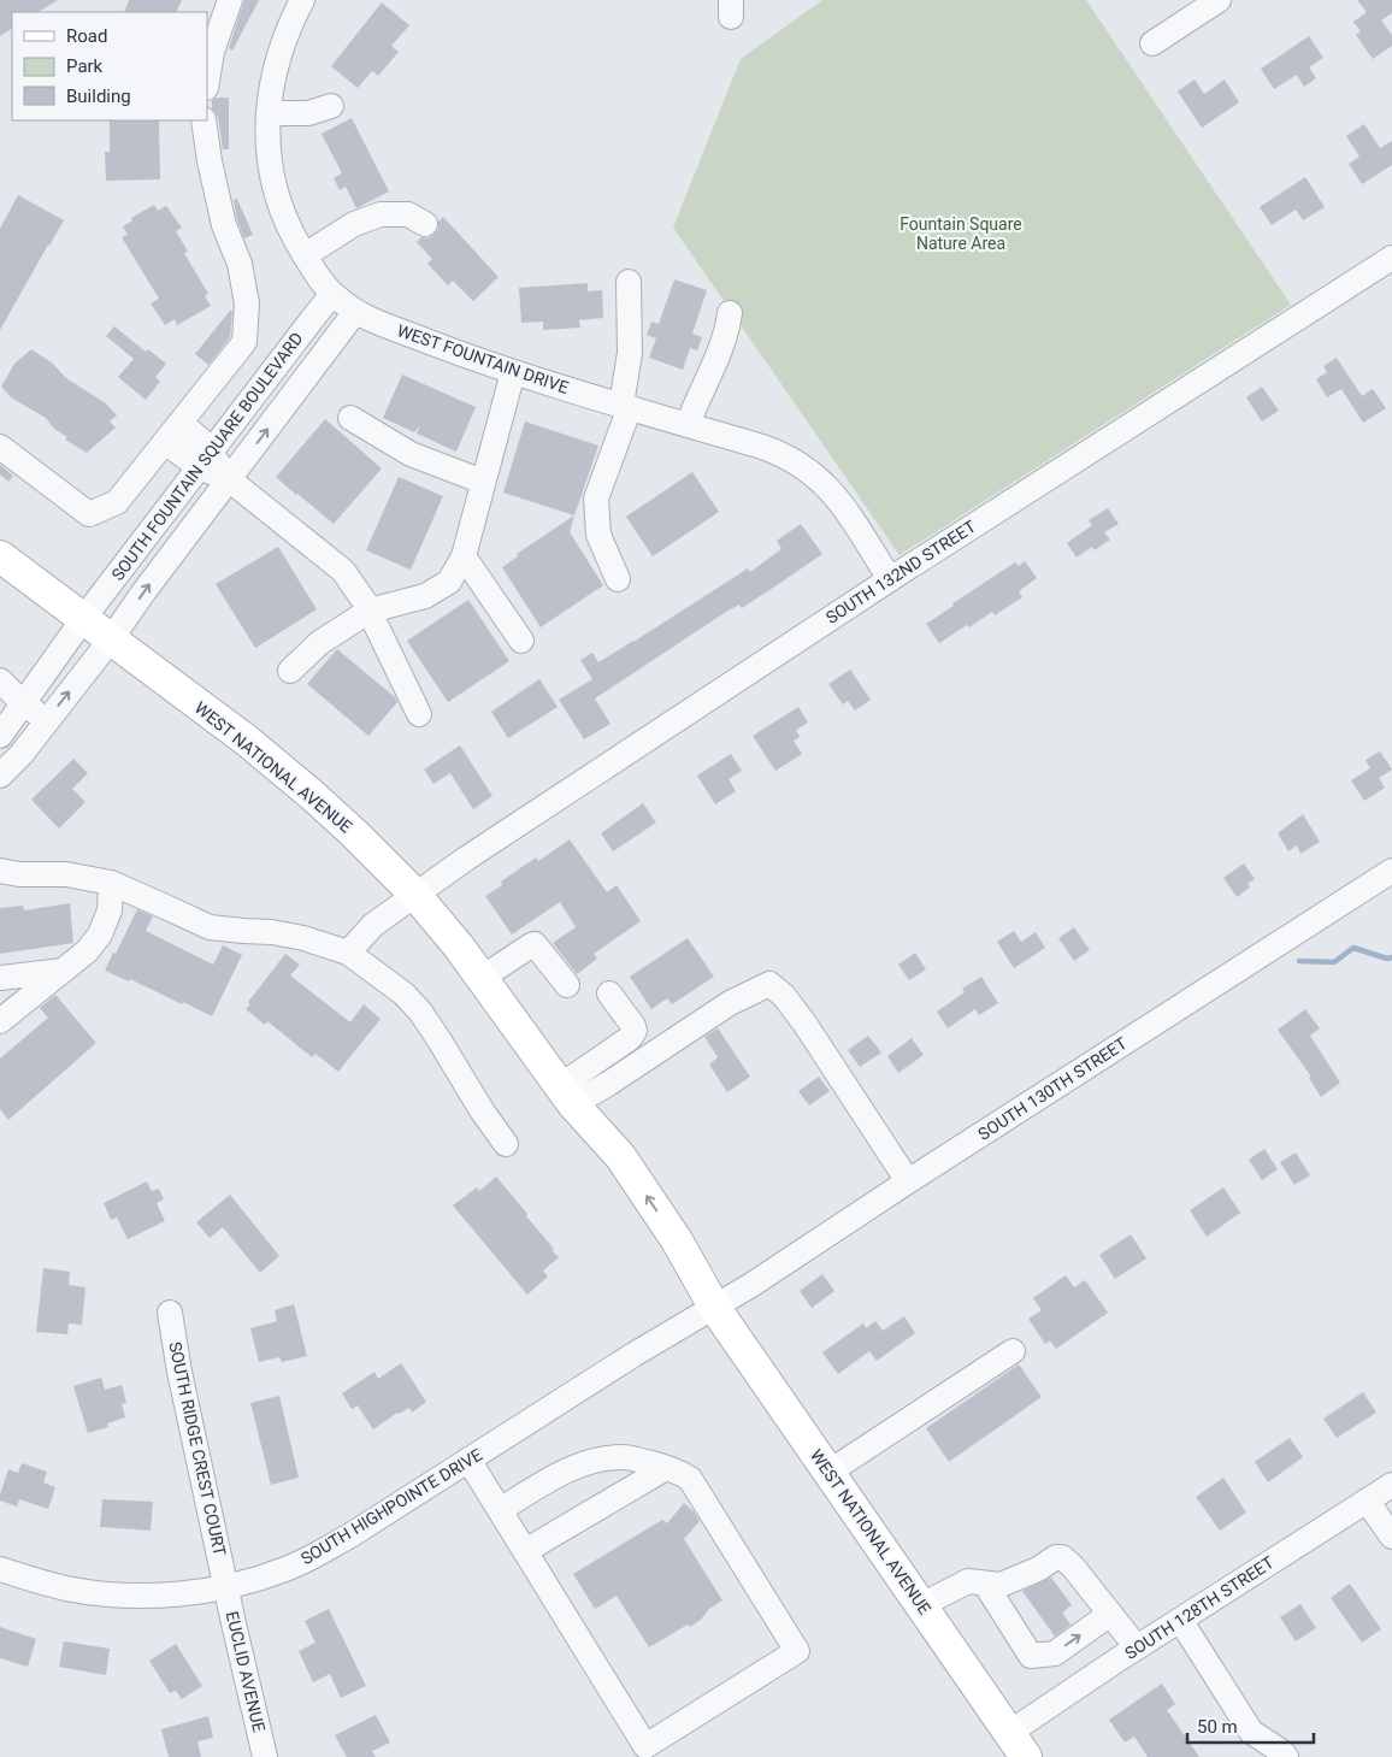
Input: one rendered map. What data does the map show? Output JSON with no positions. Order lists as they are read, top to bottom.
{
  "streets": {
    "main road": ["WEST NATIONAL AVENUE"],
    "street": [
      "WEST FOUNTAIN DRIVE",
      "SOUTH FOUNTAIN SQUARE BOULEVARD",
      "SOUTH 132ND STREET",
      "SOUTH 130TH STREET",
      "SOUTH RIDGE CREST COURT",
      "SOUTH HIGHPOINTE DRIVE",
      "SOUTH 128TH STREET",
      "EUCLID AVENUE"
    ]
  },
  "crossings": [
    ["WEST FOUNTAIN DRIVE", "SOUTH FOUNTAIN SQUARE BOULEVARD"],
    ["WEST FOUNTAIN DRIVE", "SOUTH 132ND STREET"],
    ["SOUTH FOUNTAIN SQUARE BOULEVARD", "WEST NATIONAL AVENUE"],
    ["SOUTH 132ND STREET", "WEST NATIONAL AVENUE"],
    ["WEST NATIONAL AVENUE", "SOUTH 130TH STREET"],
    ["WEST NATIONAL AVENUE", "SOUTH HIGHPOINTE DRIVE"],
    ["WEST NATIONAL AVENUE", "SOUTH 128TH STREET"],
    ["SOUTH 130TH STREET", "SOUTH HIGHPOINTE DRIVE"],
    ["SOUTH RIDGE CREST COURT", "SOUTH HIGHPOINTE DRIVE"],
    ["SOUTH RIDGE CREST COURT", "EUCLID AVENUE"],
    ["SOUTH HIGHPOINTE DRIVE", "EUCLID AVENUE"]
  ],
  "parks": ["Fountain Square Nature Area"],
  "legend": ["Road", "Park", "Building"],
  "scale_bar": "50 m"
}
